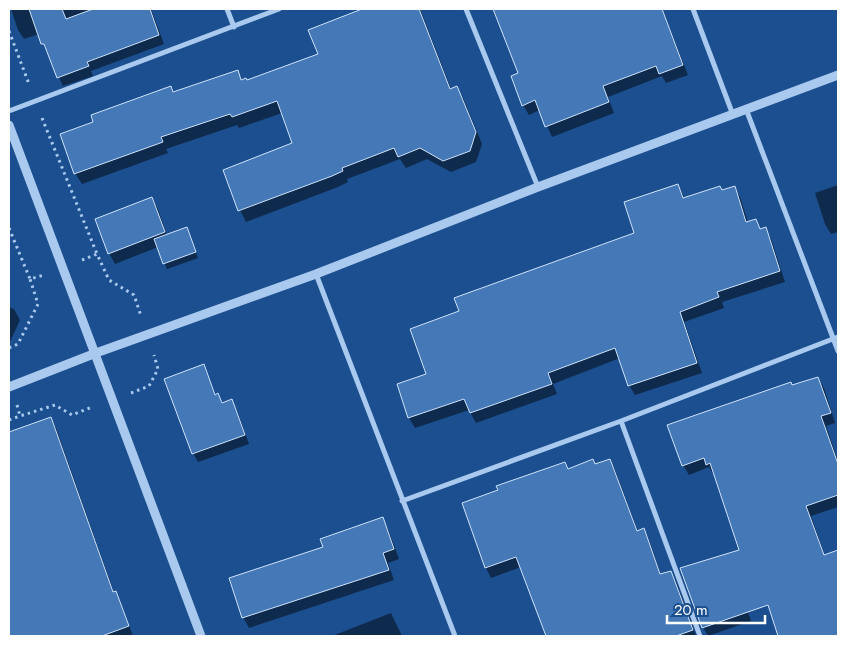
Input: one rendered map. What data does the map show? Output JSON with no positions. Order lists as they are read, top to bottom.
{
  "scale_bar": "20 m"
}
